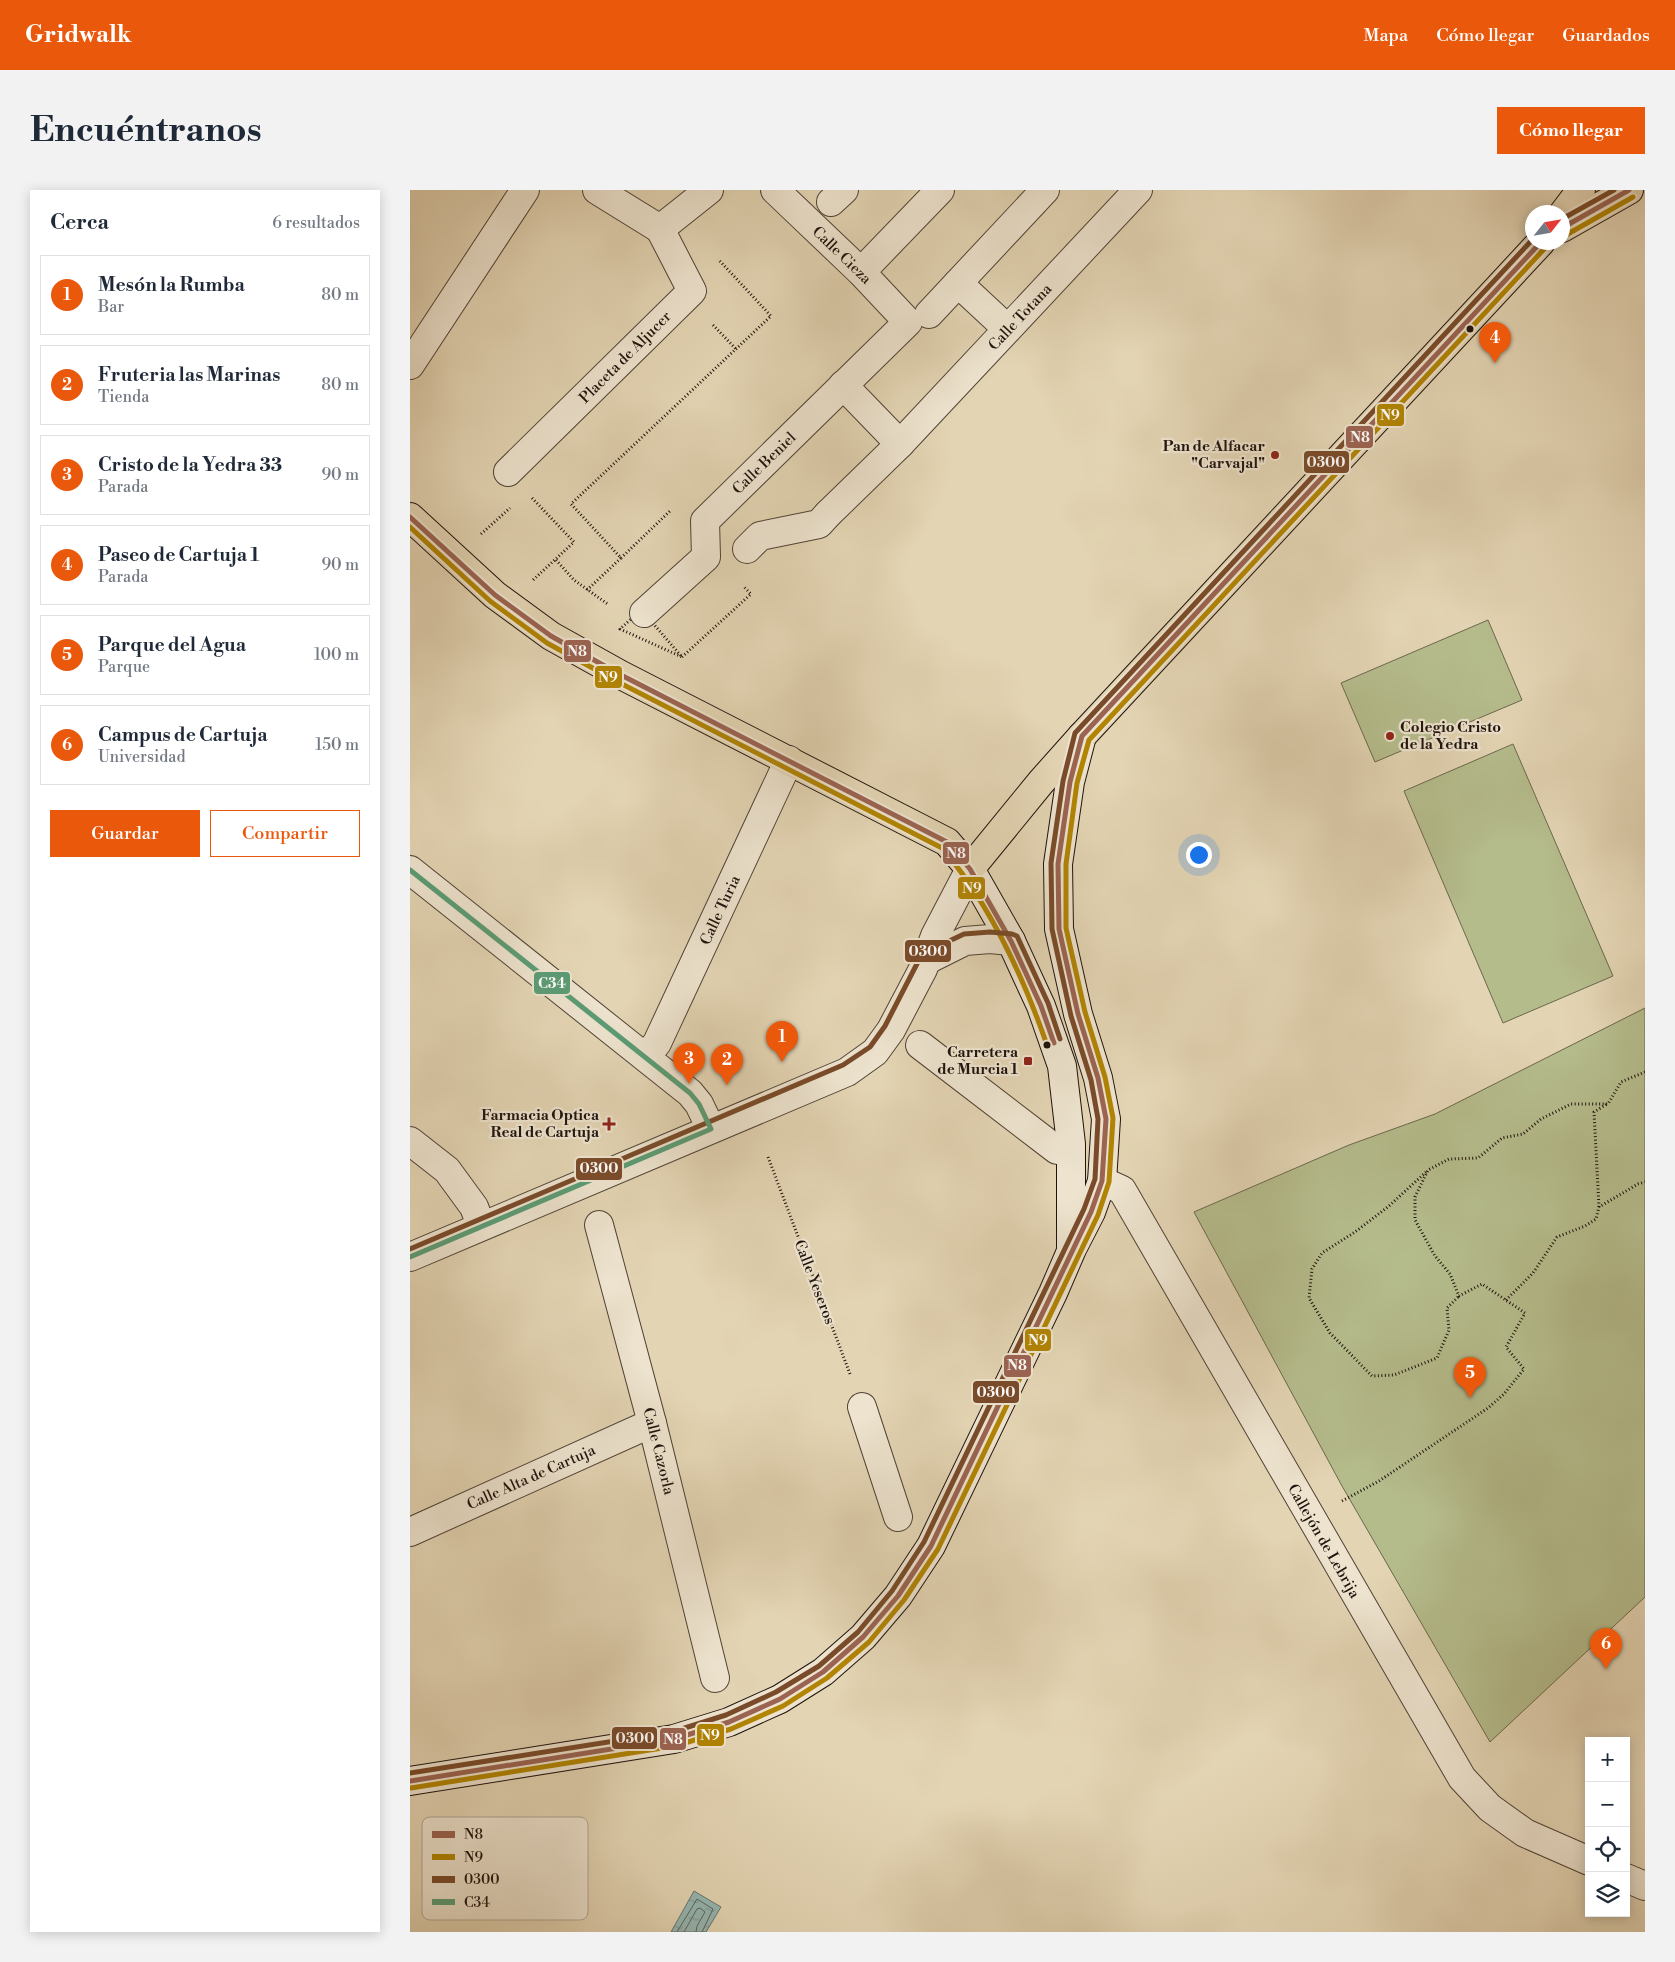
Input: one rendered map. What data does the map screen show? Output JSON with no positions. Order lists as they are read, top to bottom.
{
  "streets": {
    "street": [
      "Calle Cieza",
      "Calle Totana",
      "Placeta de Aljucer",
      "Calle Beniel",
      "Calle Turia",
      "Calle Cazorla",
      "Calle Alta de Cartuja",
      "Callejón de Lebrija"
    ],
    "path": ["Calle Yeseros"]
  },
  "crossings": [
    ["Calle Cieza", "Calle Beniel"],
    ["Calle Cazorla", "Calle Alta de Cartuja"]
  ],
  "places": {
    "other": ["Pan de Alfacar \"Carvajal\"", "Colegio Cristo de la Yedra"],
    "transit": ["Carretera de Murcia 1"],
    "health": ["Farmacia Optica Real de Cartuja"]
  },
  "lines": [
    "transit line N8",
    "transit line 0300",
    "transit line N9",
    "transit line C34"
  ],
  "legend": [
    "N8",
    "N9",
    "0300",
    "C34"
  ],
  "north": "top right",
  "page": {
    "header": "Gridwalk",
    "nav": ["Mapa", "Cómo llegar", "Guardados"],
    "buttons": [
      "Cómo llegar",
      ["Guardar", "Compartir"]
    ],
    "title": "Encuéntranos",
    "heading": ["Cerca", "6 resultados"],
    "list": [
      {
        "mark": "1",
        "name": "Mesón la Rumba",
        "note": "Bar",
        "value": "80 m"
      },
      {
        "mark": "2",
        "name": "Fruteria las Marinas",
        "note": "Tienda",
        "value": "80 m"
      },
      {
        "mark": "3",
        "name": "Cristo de la Yedra 33",
        "note": "Parada",
        "value": "90 m"
      },
      {
        "mark": "4",
        "name": "Paseo de Cartuja 1",
        "note": "Parada",
        "value": "90 m"
      },
      {
        "mark": "5",
        "name": "Parque del Agua",
        "note": "Parque",
        "value": "100 m"
      },
      {
        "mark": "6",
        "name": "Campus de Cartuja",
        "note": "Universidad",
        "value": "150 m"
      }
    ],
    "pins": [
      "4",
      "1",
      "3",
      "2",
      "5",
      "6"
    ],
    "map_buttons": ["+", "−"]
  }
}
